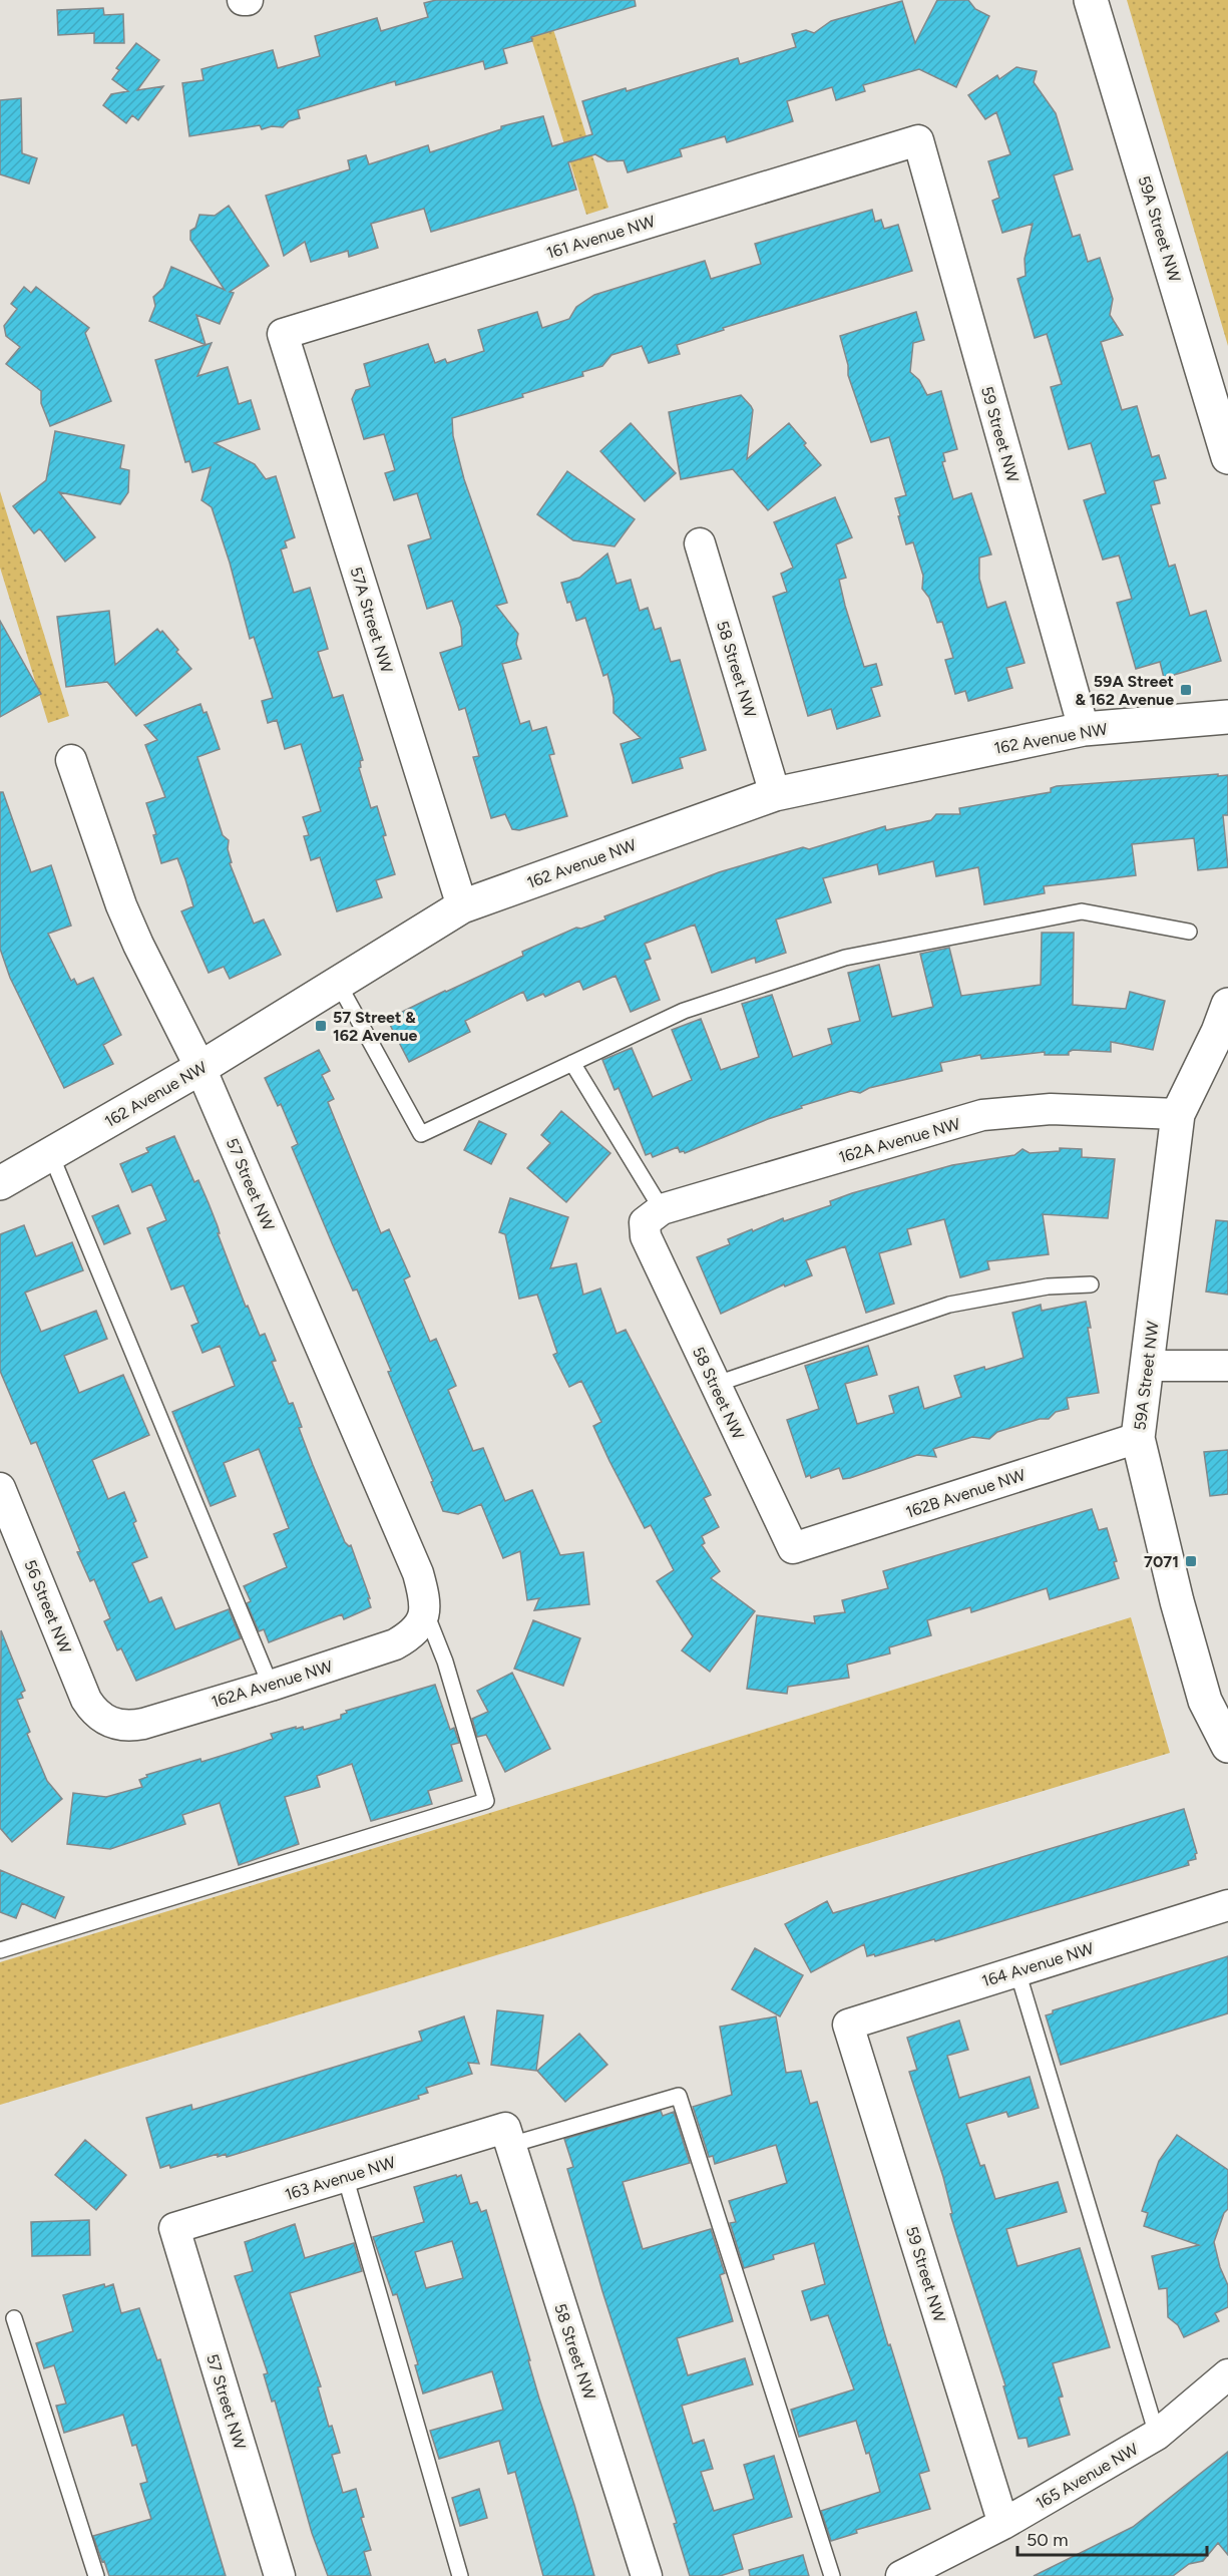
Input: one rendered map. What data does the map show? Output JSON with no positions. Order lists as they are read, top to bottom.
{
  "streets": {
    "street": [
      "59A Street NW",
      "161 Avenue NW",
      "59 Street NW",
      "57A Street NW",
      "58 Street NW",
      "162 Avenue NW",
      "162A Avenue NW",
      "57 Street NW",
      "162B Avenue NW",
      "56 Street NW",
      "164 Avenue NW",
      "163 Avenue NW",
      "165 Avenue NW"
    ]
  },
  "crossings": [
    ["59A Street NW", "162A Avenue NW"],
    ["59A Street NW", "162B Avenue NW"],
    ["161 Avenue NW", "59 Street NW"],
    ["161 Avenue NW", "57A Street NW"],
    ["59 Street NW", "162 Avenue NW"],
    ["59 Street NW", "164 Avenue NW"],
    ["59 Street NW", "165 Avenue NW"],
    ["57A Street NW", "162 Avenue NW"],
    ["58 Street NW", "162 Avenue NW"],
    ["58 Street NW", "162A Avenue NW"],
    ["58 Street NW", "162B Avenue NW"],
    ["58 Street NW", "163 Avenue NW"],
    ["162 Avenue NW", "57 Street NW"],
    ["162A Avenue NW", "57 Street NW"],
    ["162A Avenue NW", "56 Street NW"],
    ["57 Street NW", "163 Avenue NW"]
  ],
  "places": {
    "transit": ["59A Street & 162 Avenue", "57 Street & 162 Avenue", "7071"]
  },
  "scale_bar": "50 m"
}
